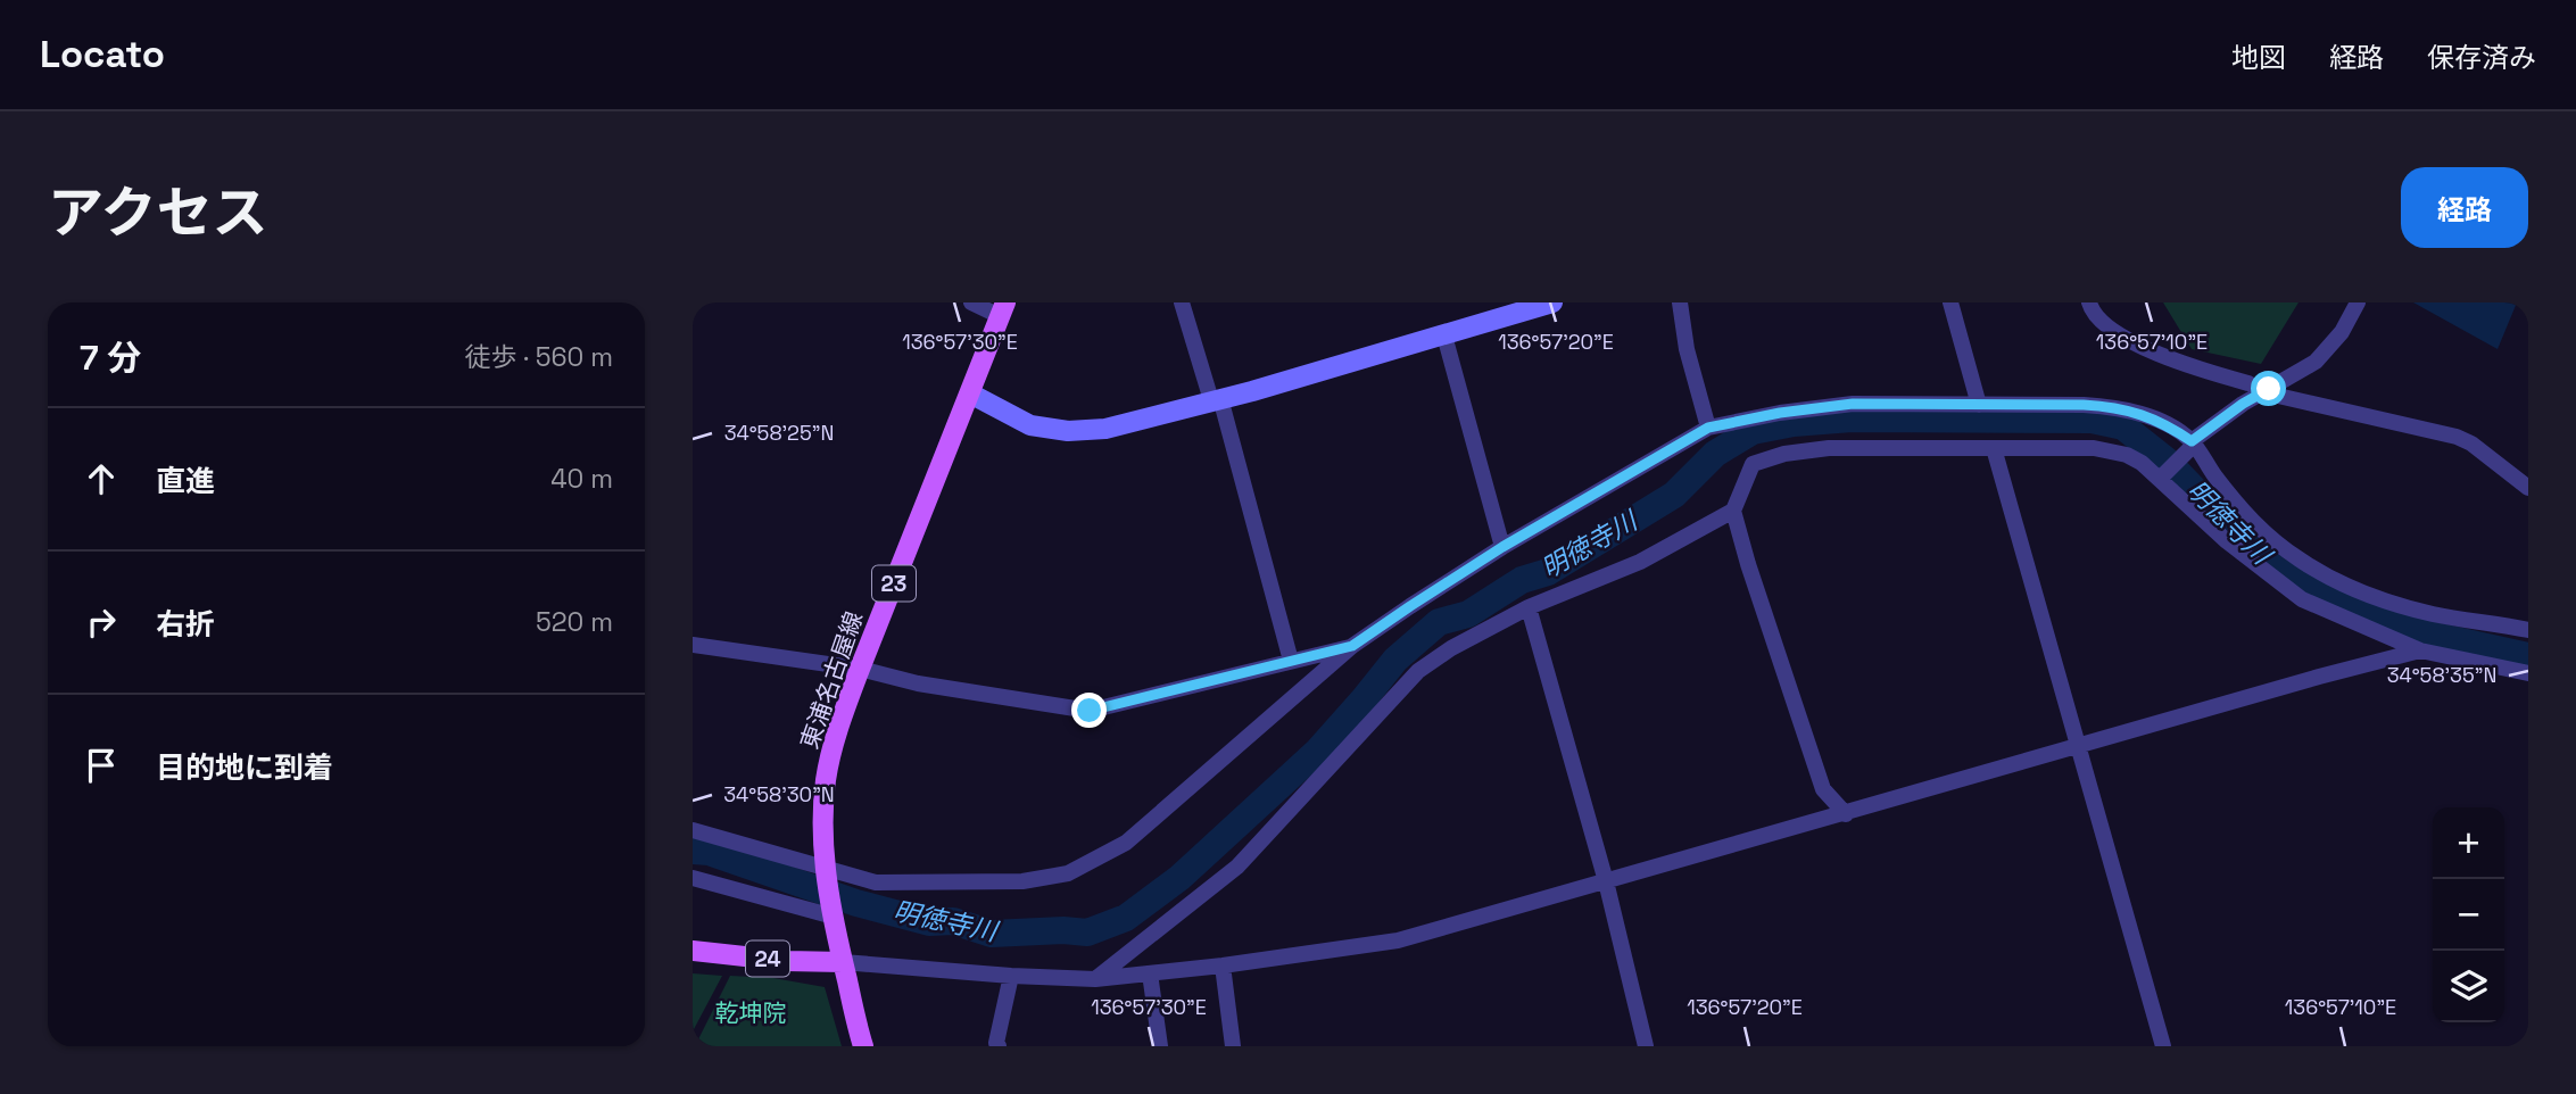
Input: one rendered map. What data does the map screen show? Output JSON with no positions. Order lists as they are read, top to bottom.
{
  "streets": {
    "main road": ["23", "東浦名古屋線", "24"]
  },
  "crossings": [
    ["東浦名古屋線", "24"]
  ],
  "water": ["明徳寺川"],
  "parks": ["乾坤院"],
  "page": {
    "header": "Locato",
    "nav": ["地図", "経路", "保存済み"],
    "title": "アクセス",
    "buttons": "経路",
    "heading": ["7 分", "徒歩 · 560 m"],
    "list": [
      ["直進", "40 m"],
      ["右折", "520 m"],
      "目的地に到着"
    ],
    "map_buttons": ["+", "−"]
  },
  "coordinates": [
    "136°57'30\"E",
    "136°57'20\"E",
    "136°57'10\"E",
    "34°58'25\"N",
    "34°58'35\"N",
    "34°58'30\"N"
  ]
}
